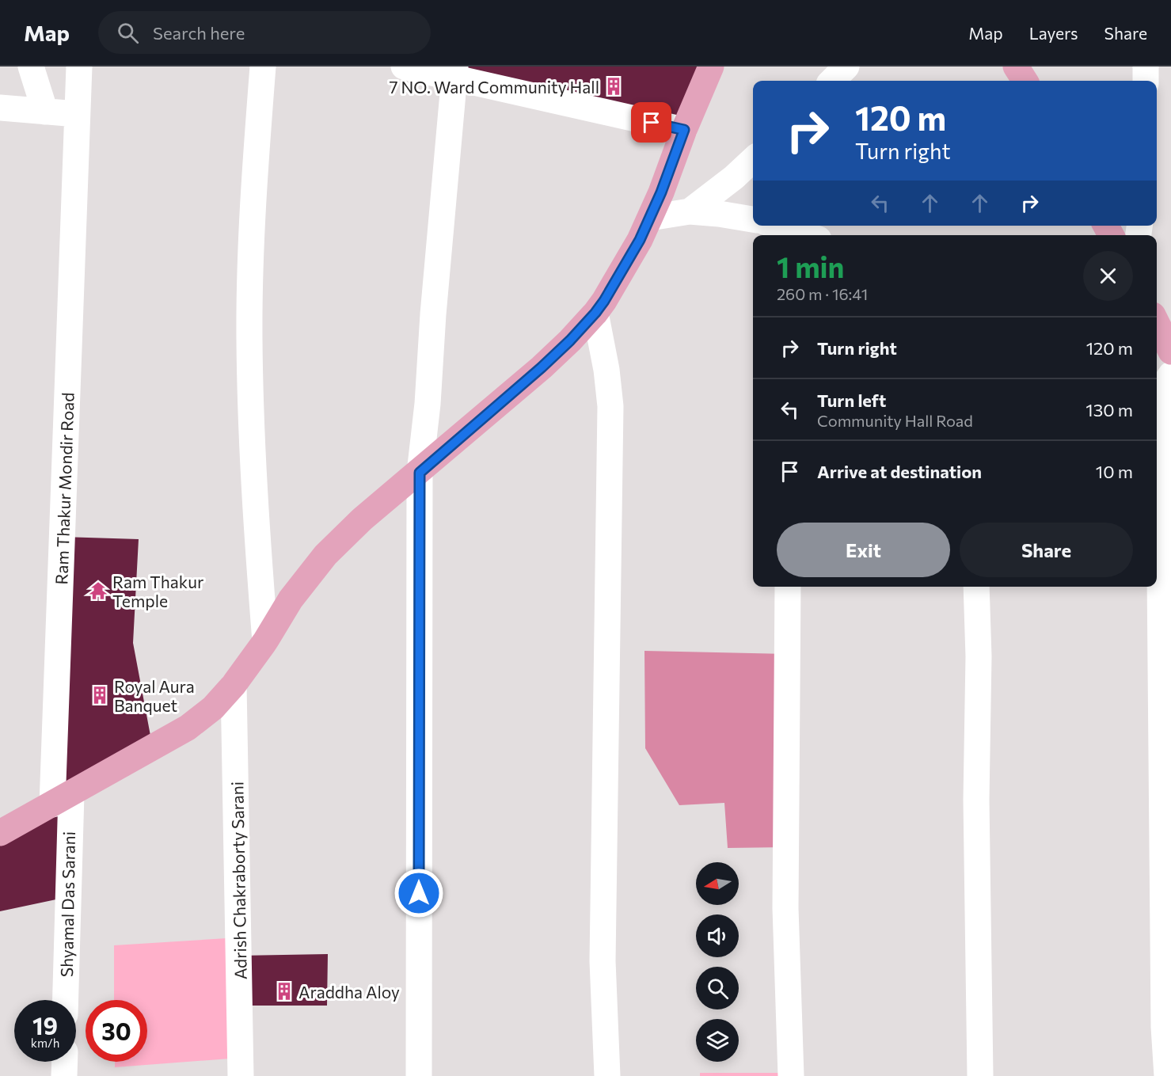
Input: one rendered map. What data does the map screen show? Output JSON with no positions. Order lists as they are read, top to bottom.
{
  "streets": {
    "street": ["Ram Thakur Mondir Road", "Adrish Chakraborty Sarani", "Shyamal Das Sarani"]
  },
  "crossings": [
    ["Ram Thakur Mondir Road", "Shyamal Das Sarani"]
  ],
  "places": {
    "building": ["7 NO. Ward Community Hall", "Royal Aura Banquet", "Araddha Aloy"],
    "temple": ["Ram Thakur Temple"]
  },
  "north": "left",
  "page": {
    "header": "Map",
    "search": "Search here",
    "nav": ["Map", "Layers", "Share"],
    "turn": ["120 m", "Turn right"],
    "heading": ["1 min", "260 m · 16:41"],
    "list": [
      {
        "name": "Turn right",
        "value": "120 m"
      },
      {
        "name": "Turn left",
        "note": "Community Hall Road",
        "value": "130 m"
      },
      {
        "name": "Arrive at destination",
        "value": "10 m"
      }
    ],
    "buttons": ["Exit", "Share"],
    "speed": "19 km/h",
    "limit": "30"
  }
}
